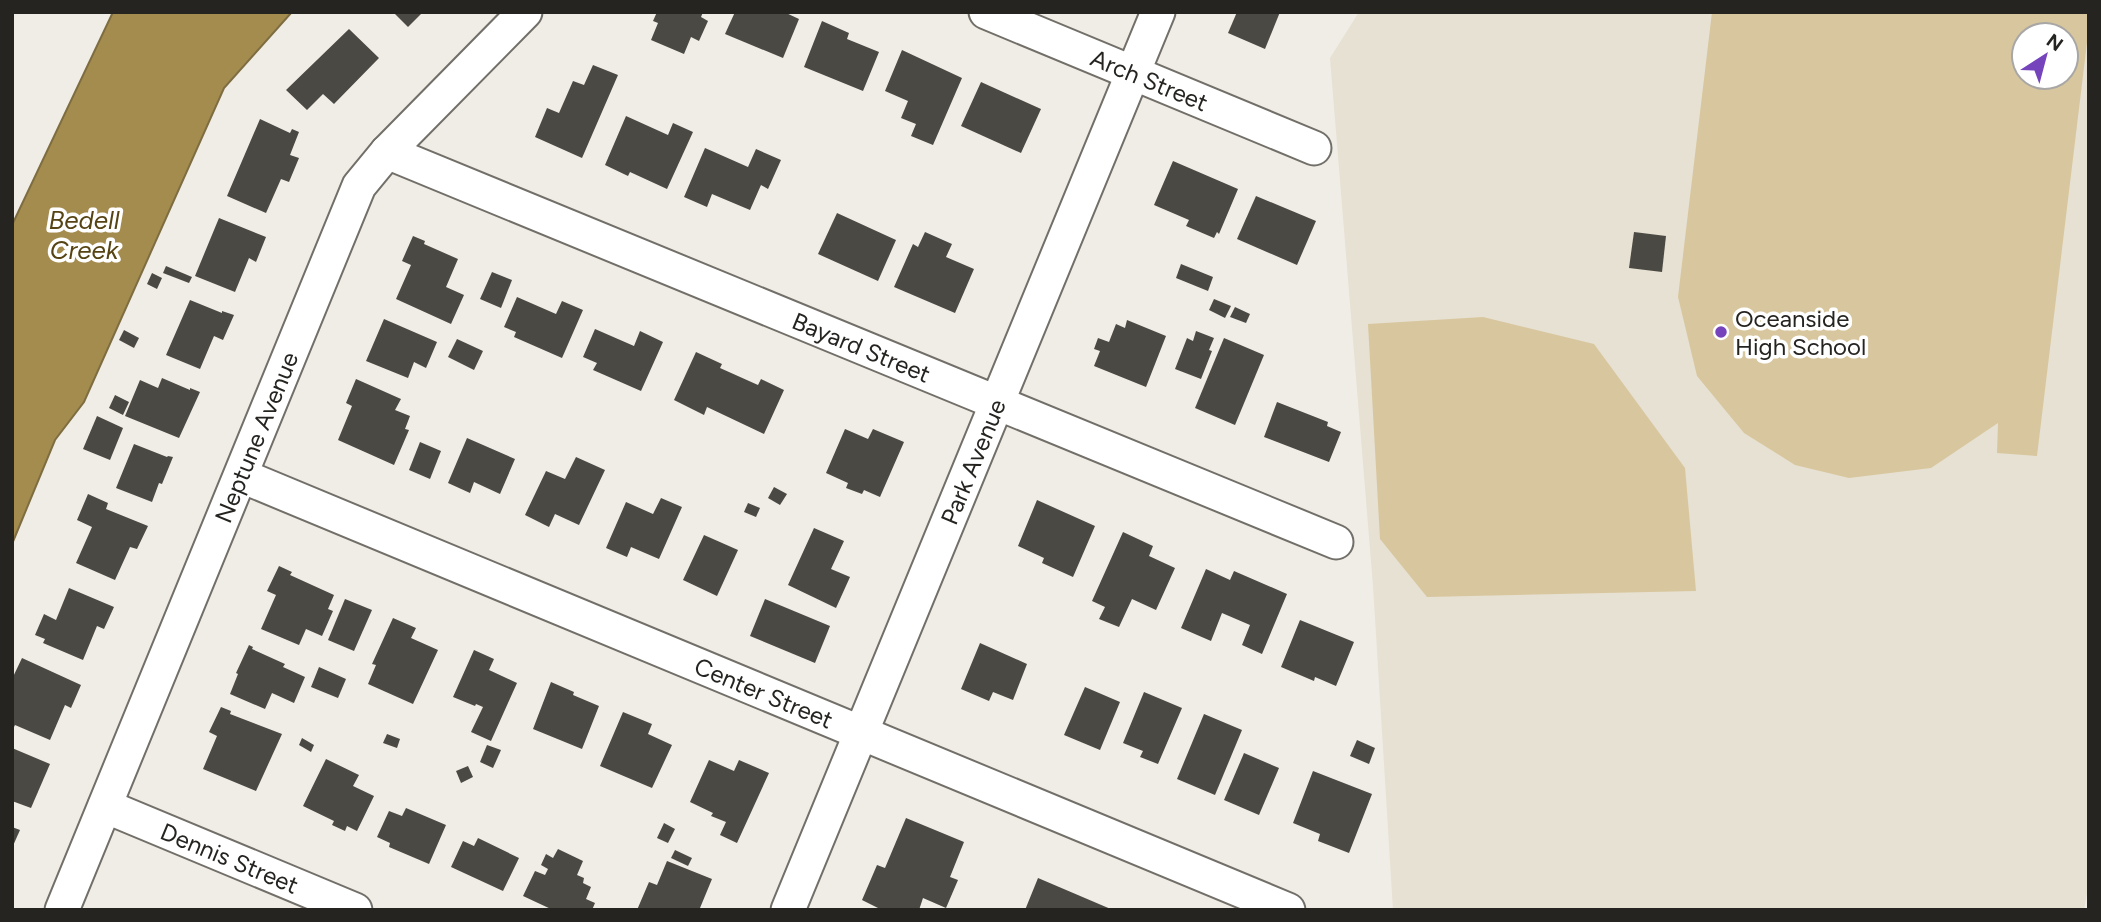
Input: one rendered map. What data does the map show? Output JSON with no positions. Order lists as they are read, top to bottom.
{
  "streets": {
    "street": [
      "Arch Street",
      "Bayard Street",
      "Neptune Avenue",
      "Park Avenue",
      "Center Street",
      "Dennis Street"
    ]
  },
  "crossings": [
    ["Arch Street", "Park Avenue"],
    ["Bayard Street", "Neptune Avenue"],
    ["Bayard Street", "Park Avenue"],
    ["Neptune Avenue", "Center Street"],
    ["Neptune Avenue", "Dennis Street"],
    ["Park Avenue", "Center Street"]
  ],
  "water": ["Bedell Creek"],
  "places": ["Oceanside High School"],
  "north": "top right"
}
